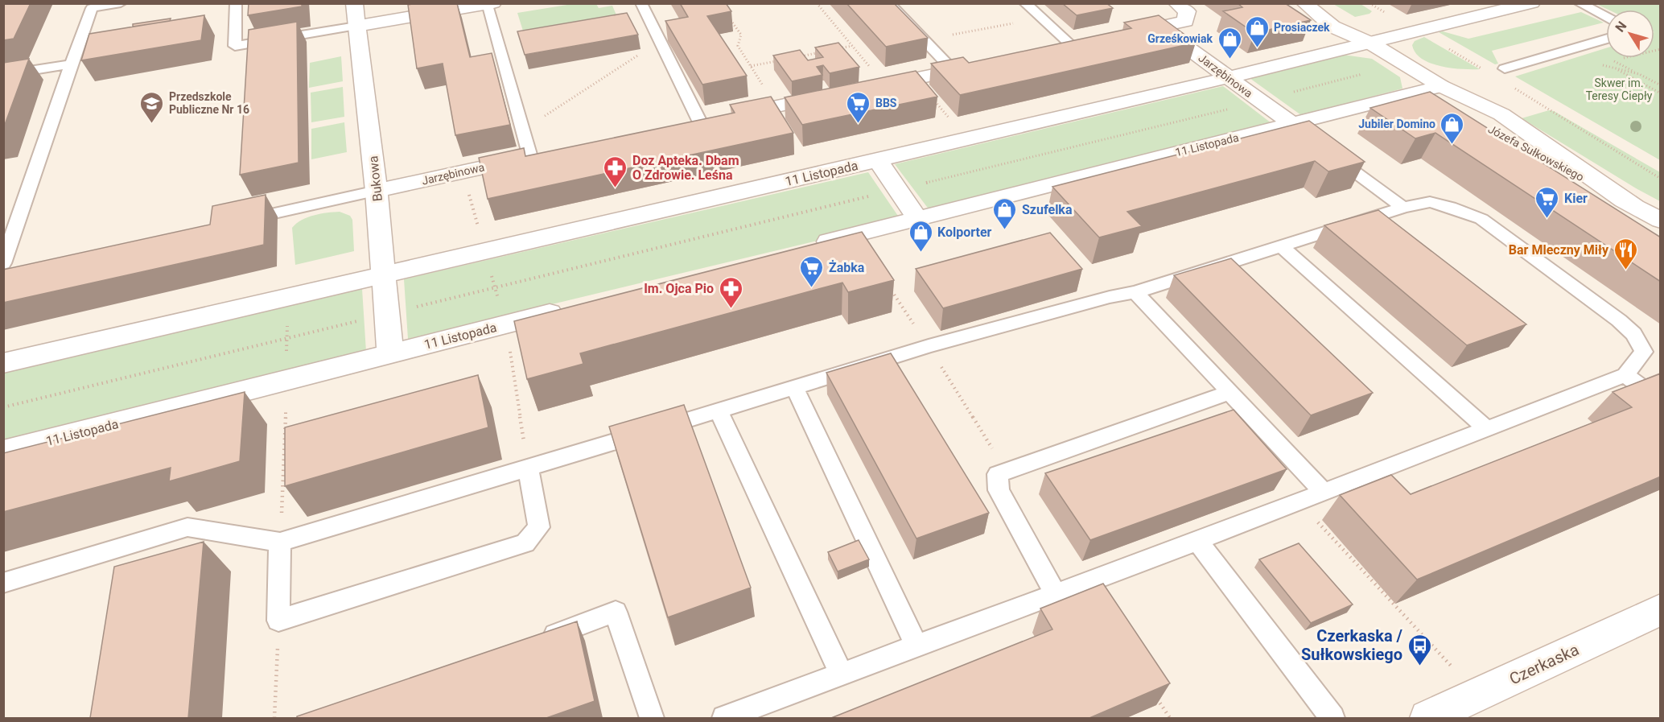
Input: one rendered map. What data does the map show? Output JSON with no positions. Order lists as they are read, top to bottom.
{
  "streets": {
    "street": [
      "Jarzębinowa",
      "11 Listopada",
      "Józefa Sułkowskiego",
      "Bukowa",
      "Czerkaska"
    ]
  },
  "crossings": [
    ["Jarzębinowa", "11 Listopada"],
    ["Jarzębinowa", "Bukowa"],
    ["11 Listopada", "Józefa Sułkowskiego"],
    ["11 Listopada", "Bukowa"]
  ],
  "parks": ["Skwer im. Teresy Ciepły"],
  "places": {
    "shop": [
      "Prosiaczek",
      "Grześkowiak",
      "Jubiler Domino",
      "Szufelka",
      "Kolporter"
    ],
    "school or university": ["Przedszkole Publiczne Nr 16"],
    "supermarket": ["BBS", "Kier", "Żabka"],
    "pharmacy": ["Doz Apteka. Dbam O Zdrowie. Leśna", "Im. Ojca Pio"],
    "restaurant": ["Bar Mleczny Miły"],
    "bus stop": ["Czerkaska / Sułkowskiego"]
  },
  "north": "top left"
}
